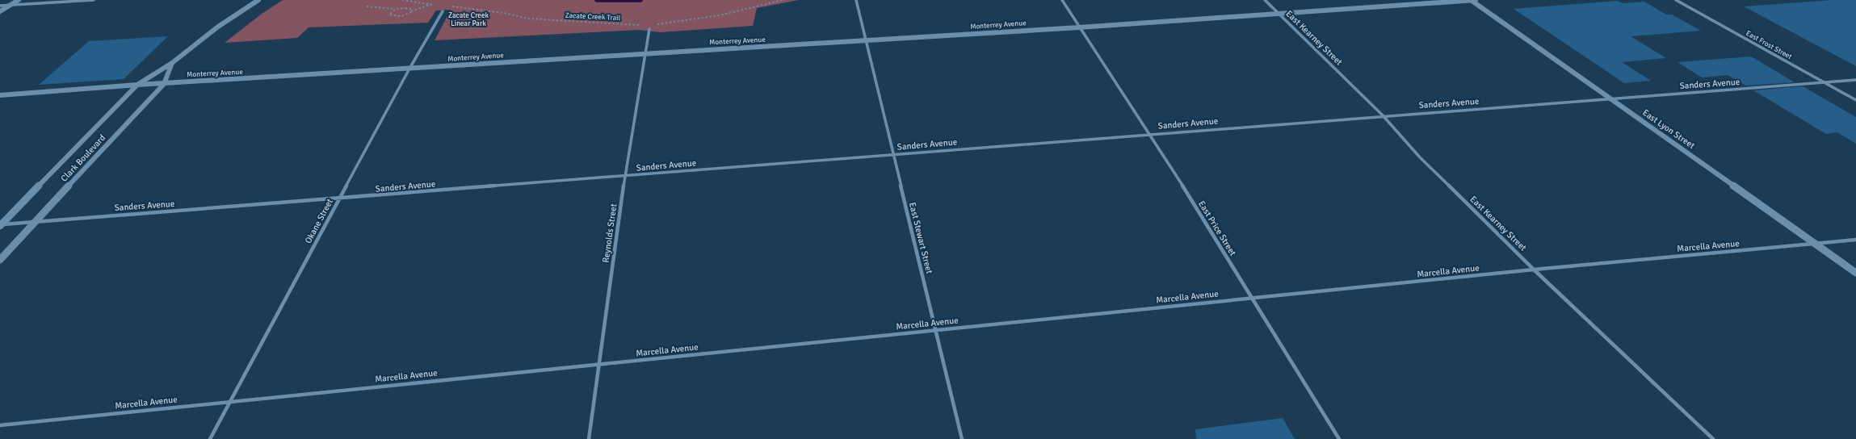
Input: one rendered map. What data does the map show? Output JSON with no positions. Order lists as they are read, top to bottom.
{
  "streets": {
    "street": [
      "Monterrey Avenue",
      "East Kearney Street",
      "East Frost Street",
      "Sanders Avenue",
      "East Lyon Street",
      "Clark Boulevard",
      "Okane Street",
      "East Price Street",
      "Reynolds Street",
      "East Stewart Street",
      "Marcella Avenue"
    ],
    "path": ["Zacate Creek Trail"]
  },
  "crossings": [
    ["Monterrey Avenue", "East Kearney Street"],
    ["Monterrey Avenue", "East Lyon Street"],
    ["Monterrey Avenue", "Clark Boulevard"],
    ["Monterrey Avenue", "Okane Street"],
    ["Monterrey Avenue", "East Price Street"],
    ["Monterrey Avenue", "Reynolds Street"],
    ["Monterrey Avenue", "East Stewart Street"],
    ["East Kearney Street", "Sanders Avenue"],
    ["East Kearney Street", "Marcella Avenue"],
    ["East Frost Street", "Sanders Avenue"],
    ["Sanders Avenue", "East Lyon Street"],
    ["Sanders Avenue", "Clark Boulevard"],
    ["Sanders Avenue", "Okane Street"],
    ["Sanders Avenue", "East Price Street"],
    ["Sanders Avenue", "Reynolds Street"],
    ["Sanders Avenue", "East Stewart Street"],
    ["East Lyon Street", "Marcella Avenue"],
    ["Okane Street", "Marcella Avenue"],
    ["East Price Street", "Marcella Avenue"],
    ["Reynolds Street", "Marcella Avenue"],
    ["East Stewart Street", "Marcella Avenue"]
  ],
  "parks": ["Zacate Creek Linear Park"]
}
